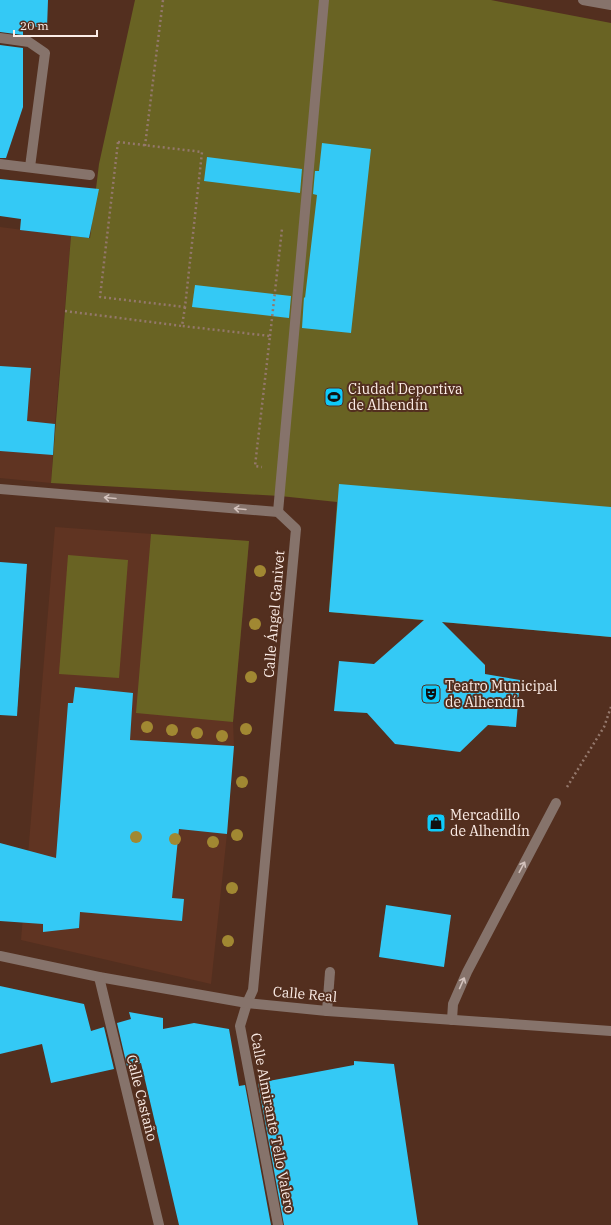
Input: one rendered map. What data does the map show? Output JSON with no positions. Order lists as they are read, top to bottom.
{
  "streets": {
    "street": [
      "Calle Ángel Ganivet",
      "Calle Real",
      "Calle Castaño",
      "Calle Almirante Tello Valero"
    ]
  },
  "crossings": [
    ["Calle Ángel Ganivet", "Calle Real"],
    ["Calle Ángel Ganivet", "Calle Almirante Tello Valero"],
    ["Calle Real", "Calle Castaño"],
    ["Calle Real", "Calle Almirante Tello Valero"]
  ],
  "places": {
    "sports": ["Ciudad Deportiva de Alhendín"],
    "theatre": ["Teatro Municipal de Alhendín"],
    "shop": ["Mercadillo de Alhendín"]
  },
  "scale_bar": "20 m"
}
